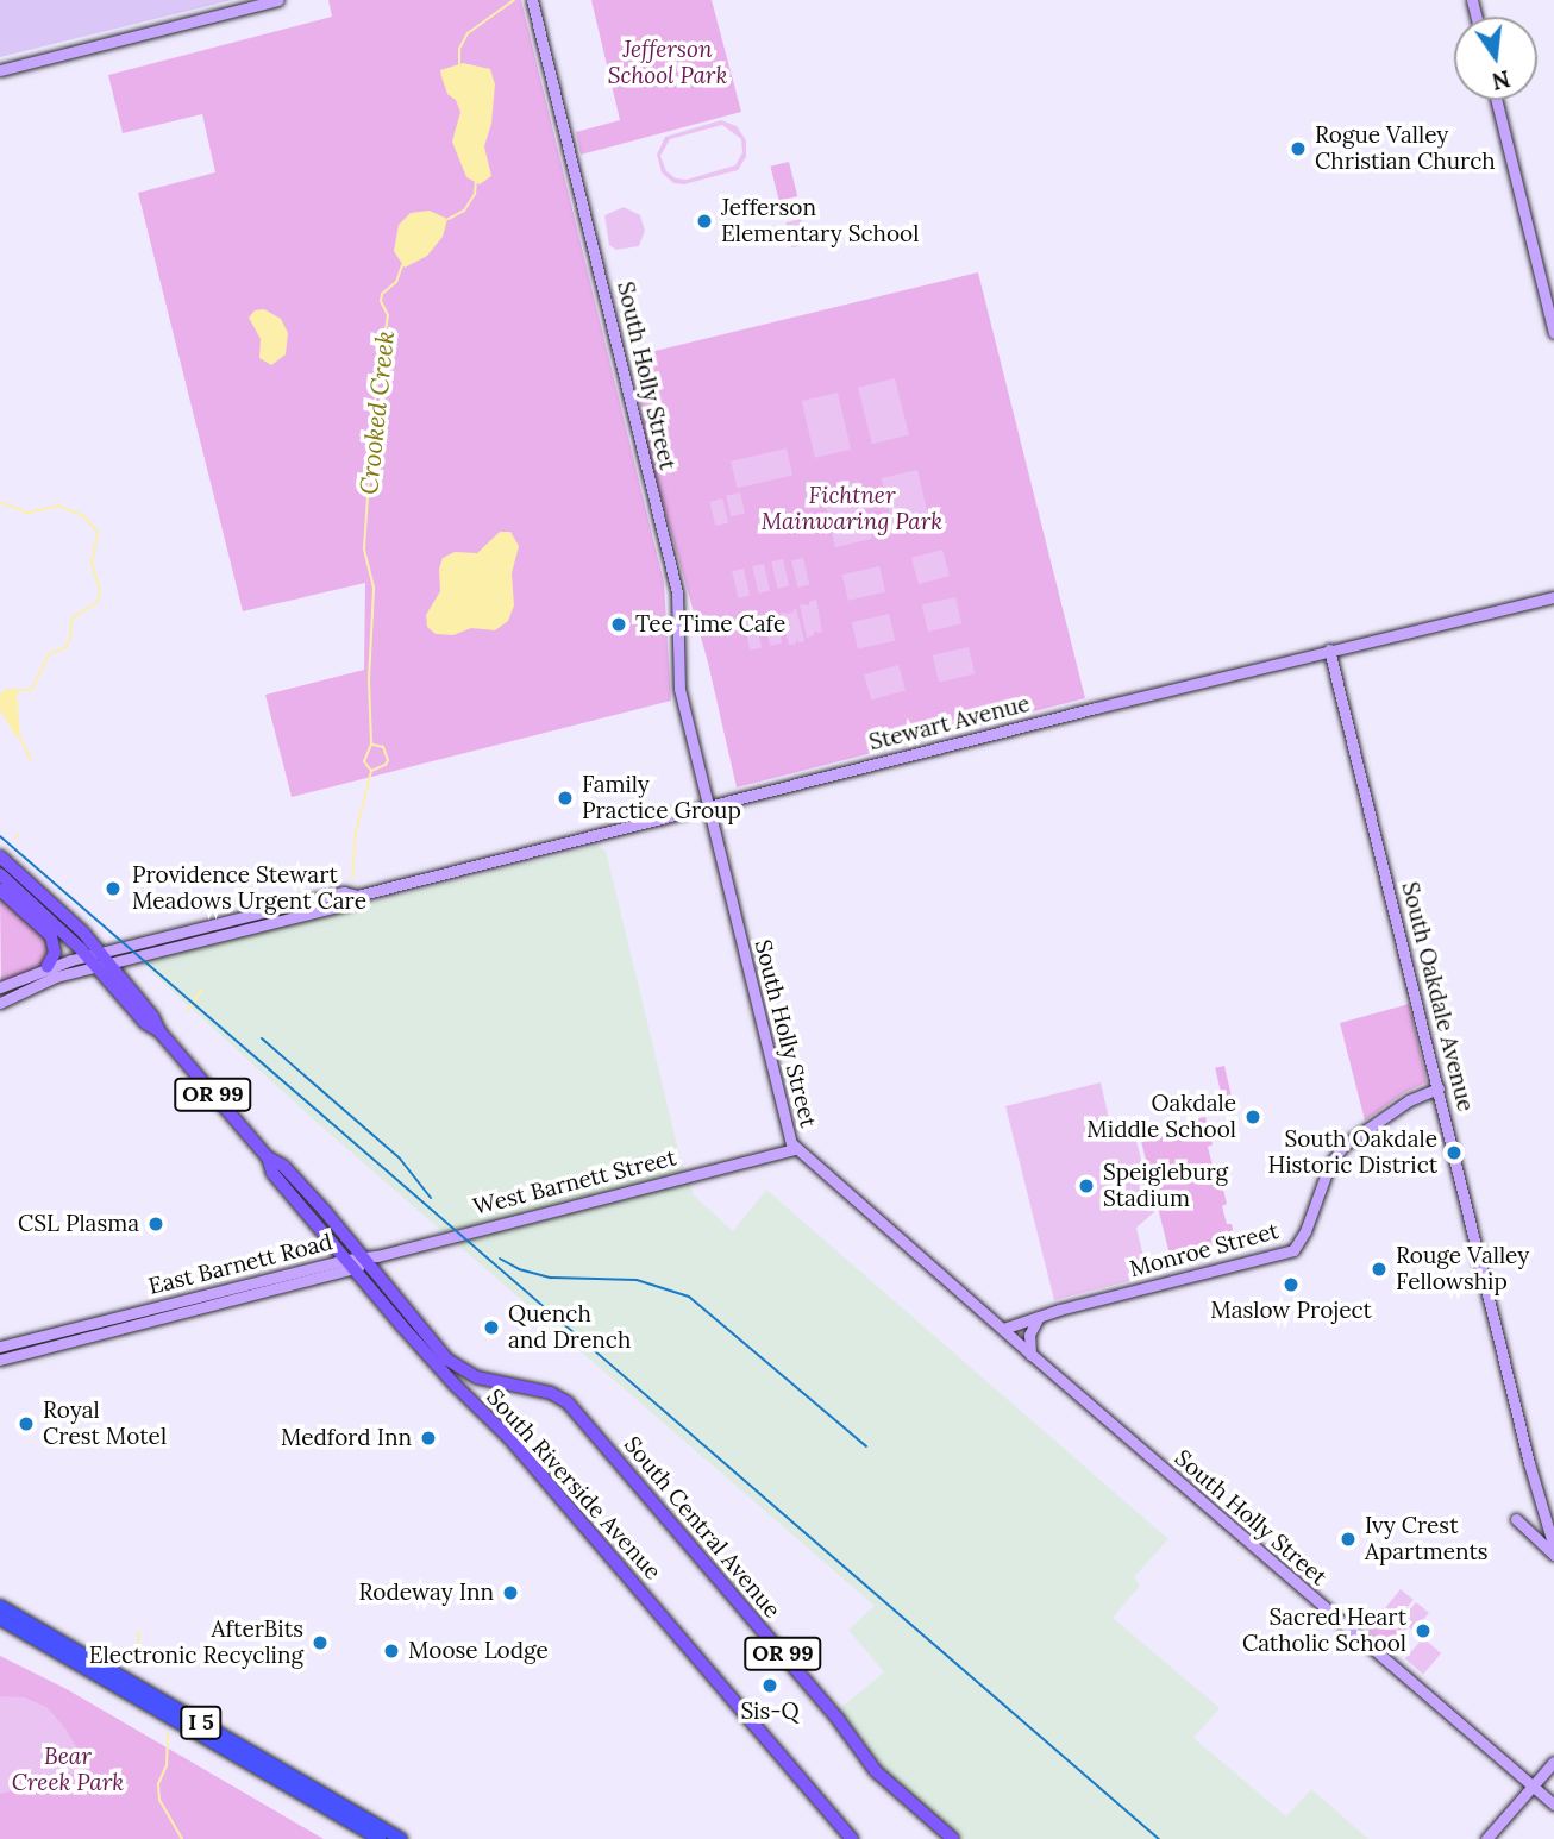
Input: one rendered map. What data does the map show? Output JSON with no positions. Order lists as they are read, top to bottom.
{
  "streets": {
    "highway": ["I 5"],
    "main road": ["OR 99", "South Riverside Avenue", "South Central Avenue"],
    "street": [
      "South Holly Street",
      "Stewart Avenue",
      "South Oakdale Avenue",
      "West Barnett Street",
      "Monroe Street",
      "East Barnett Road"
    ]
  },
  "crossings": [
    ["South Holly Street", "Stewart Avenue"],
    ["South Holly Street", "West Barnett Street"],
    ["South Holly Street", "Monroe Street"],
    ["Stewart Avenue", "South Oakdale Avenue"],
    ["Stewart Avenue", "OR 99"],
    ["Stewart Avenue", "South Riverside Avenue"],
    ["South Oakdale Avenue", "Monroe Street"],
    ["OR 99", "South Riverside Avenue"],
    ["West Barnett Street", "East Barnett Road"],
    ["West Barnett Street", "South Riverside Avenue"],
    ["East Barnett Road", "South Riverside Avenue"],
    ["South Riverside Avenue", "South Central Avenue"]
  ],
  "water": ["Crooked Creek"],
  "parks": ["Jefferson School Park", "Fichtner Mainwaring Park", "Bear Creek Park"],
  "places": [
    "Rogue Valley Christian Church",
    "Jefferson Elementary School",
    "Tee Time Cafe",
    "Family Practice Group",
    "Providence Stewart Meadows Urgent Care",
    "Oakdale Middle School",
    "South Oakdale Historic District",
    "Speigleburg Stadium",
    "CSL Plasma",
    "Rouge Valley Fellowship",
    "Maslow Project",
    "Quench and Drench",
    "Royal Crest Motel",
    "Medford Inn",
    "Ivy Crest Apartments",
    "Rodeway Inn",
    "Sacred Heart Catholic School",
    "AfterBits Electronic Recycling",
    "Moose Lodge",
    "Sis-Q"
  ],
  "north": "bottom"
}
